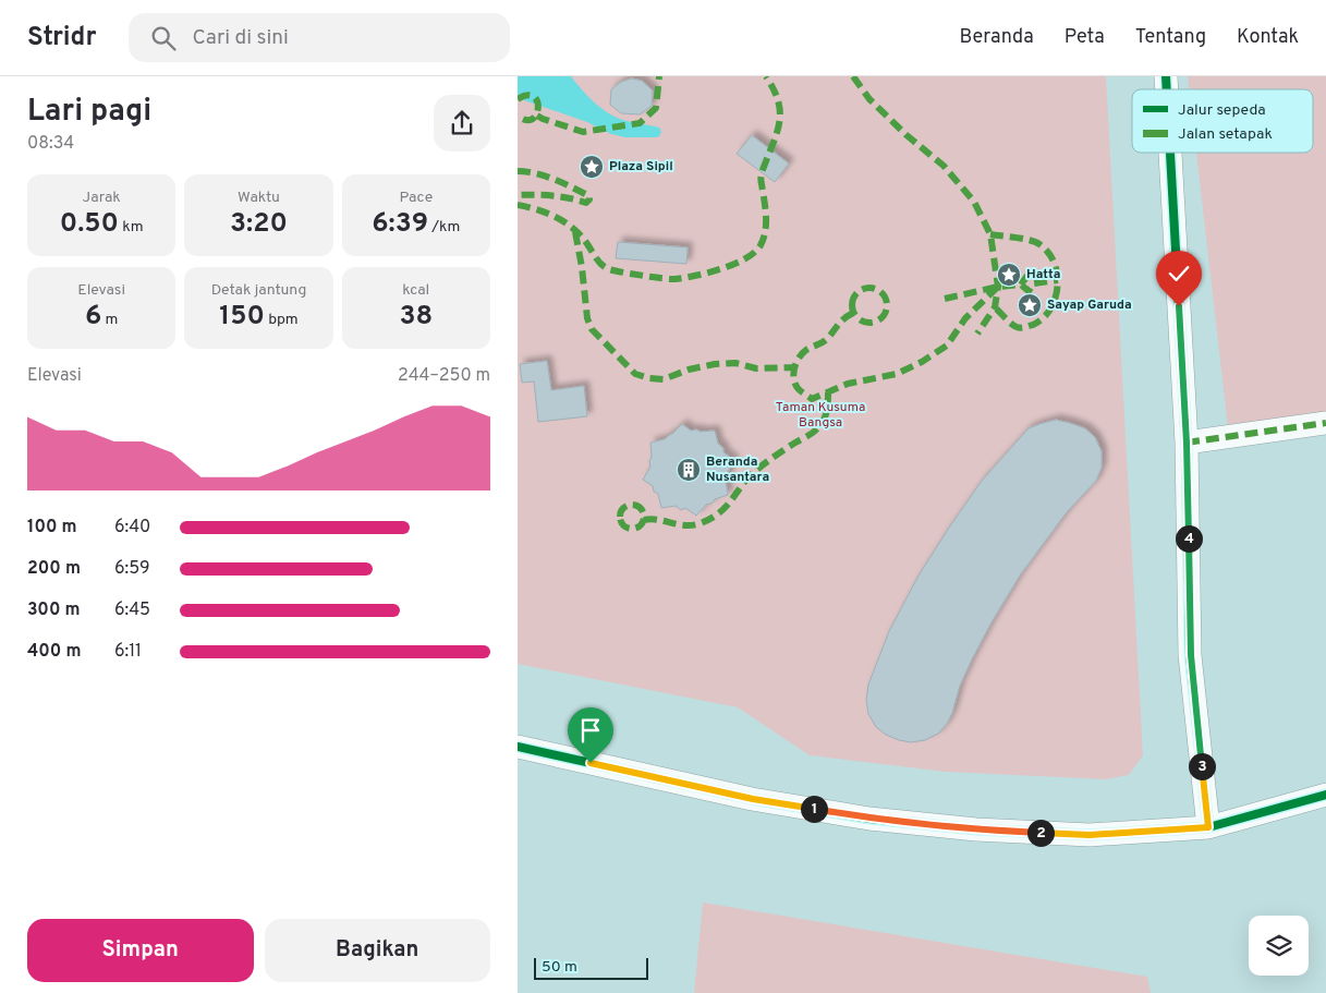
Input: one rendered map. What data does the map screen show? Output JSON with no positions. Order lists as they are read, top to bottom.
{
  "parks": ["Taman Kusuma Bangsa"],
  "places": {
    "place": ["Plaza Sipil", "Hatta", "Sayap Garuda"],
    "building": ["Beranda Nusantara"]
  },
  "legend": ["Jalur sepeda", "Jalan setapak"],
  "scale_bar": "50 m",
  "page": {
    "header": "Stridr",
    "search": "Cari di sini",
    "nav": [
      "Beranda",
      "Peta",
      "Tentang",
      "Kontak"
    ],
    "heading": ["Lari pagi", "08:34"],
    "stats": [
      ["Jarak", "0.50 km"],
      ["Waktu", "3:20"],
      ["Pace", "6:39 /km"],
      ["Elevasi", "6 m"],
      ["Detak jantung", "150 bpm"],
      ["kcal", "38"]
    ],
    "chart": ["Elevasi", "244–250 m"],
    "list": [
      {
        "name": "100 m",
        "note": "6:40"
      },
      {
        "name": "200 m",
        "note": "6:59"
      },
      {
        "name": "300 m",
        "note": "6:45"
      },
      {
        "name": "400 m",
        "note": "6:11"
      }
    ],
    "pins": [
      "4",
      "3",
      "1",
      "2"
    ],
    "buttons": ["Simpan", "Bagikan"],
    "scale": "50 m"
  }
}
